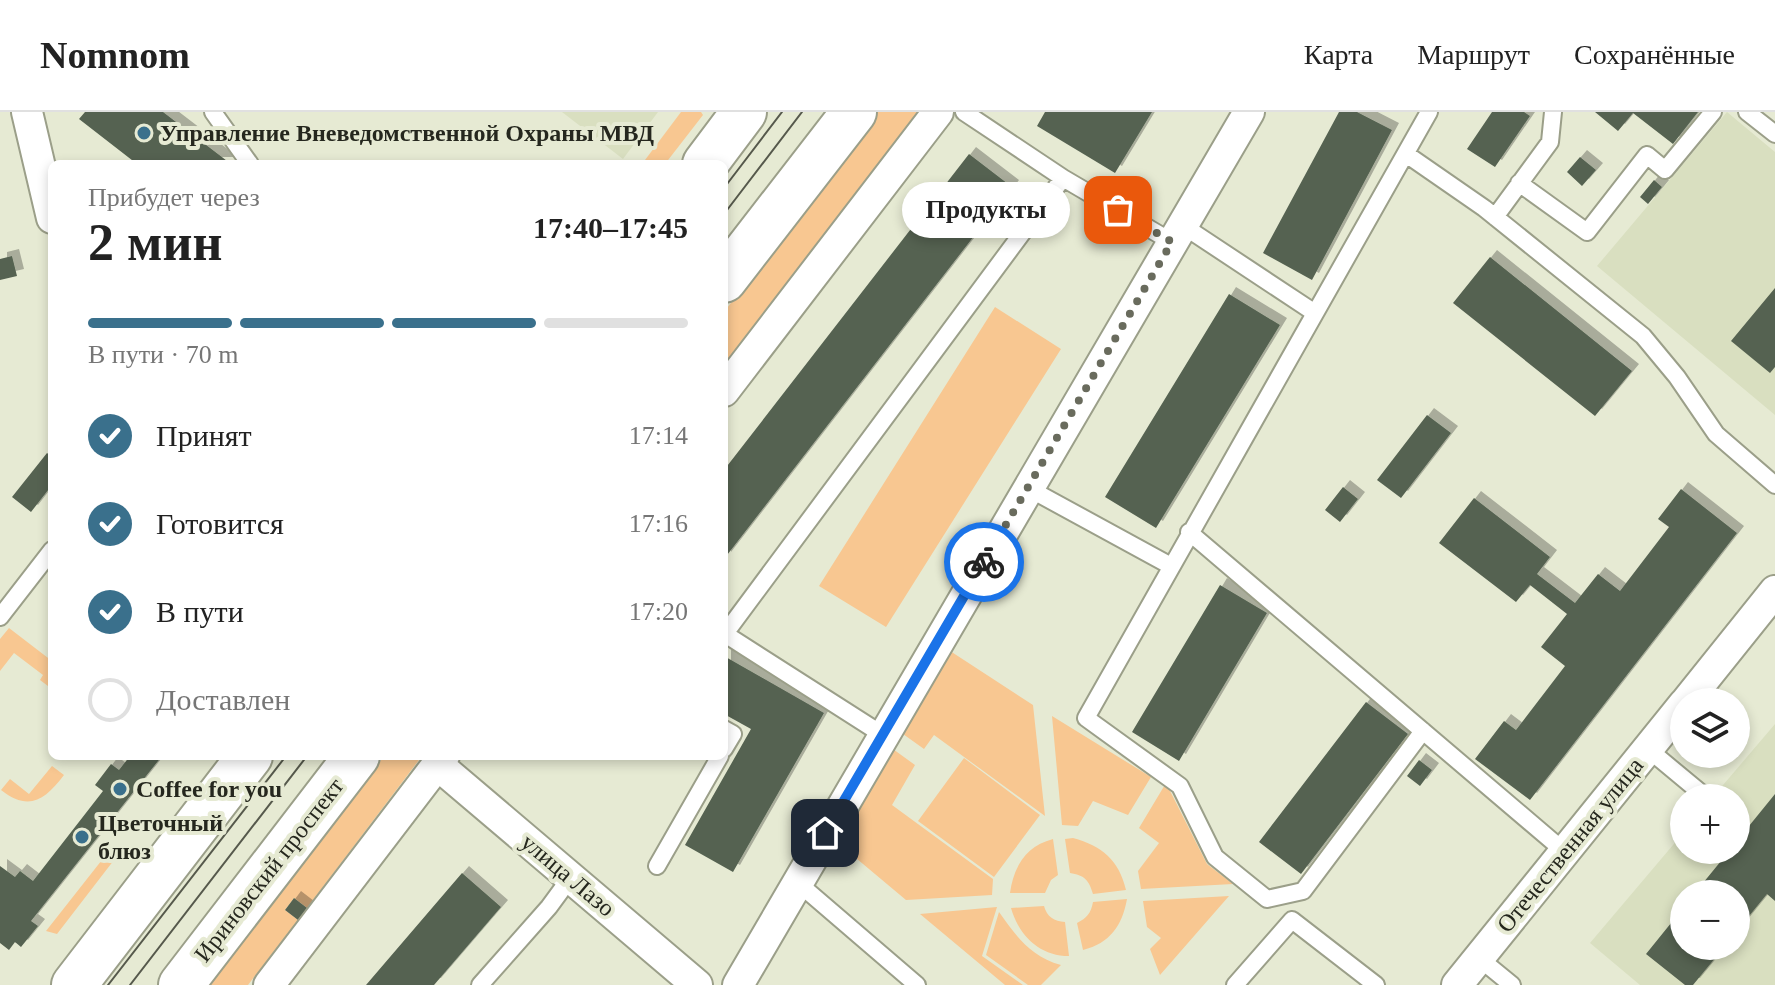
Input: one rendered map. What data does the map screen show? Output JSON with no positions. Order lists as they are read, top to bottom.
{
  "streets": {
    "main road": ["Ириновский проспект"],
    "street": ["Отечественная улица", "улица Лазо"]
  },
  "places": [
    "Управление Вневедомственной Охраны МВД",
    "Продукты",
    "Coffee for you",
    "Цветочный блюз"
  ],
  "page": {
    "header": "Nomnom",
    "nav": ["Карта", "Маршрут", "Сохранённые"],
    "heading": ["2 мин", "Прибудет через", "17:40–17:45"],
    "bubble": "Продукты",
    "bar": "В пути · 70 m",
    "list": [
      ["Принят", "17:14"],
      ["Готовится", "17:16"],
      ["В пути", "17:20"],
      "Доставлен"
    ],
    "map_buttons": ["+", "−"]
  }
}
